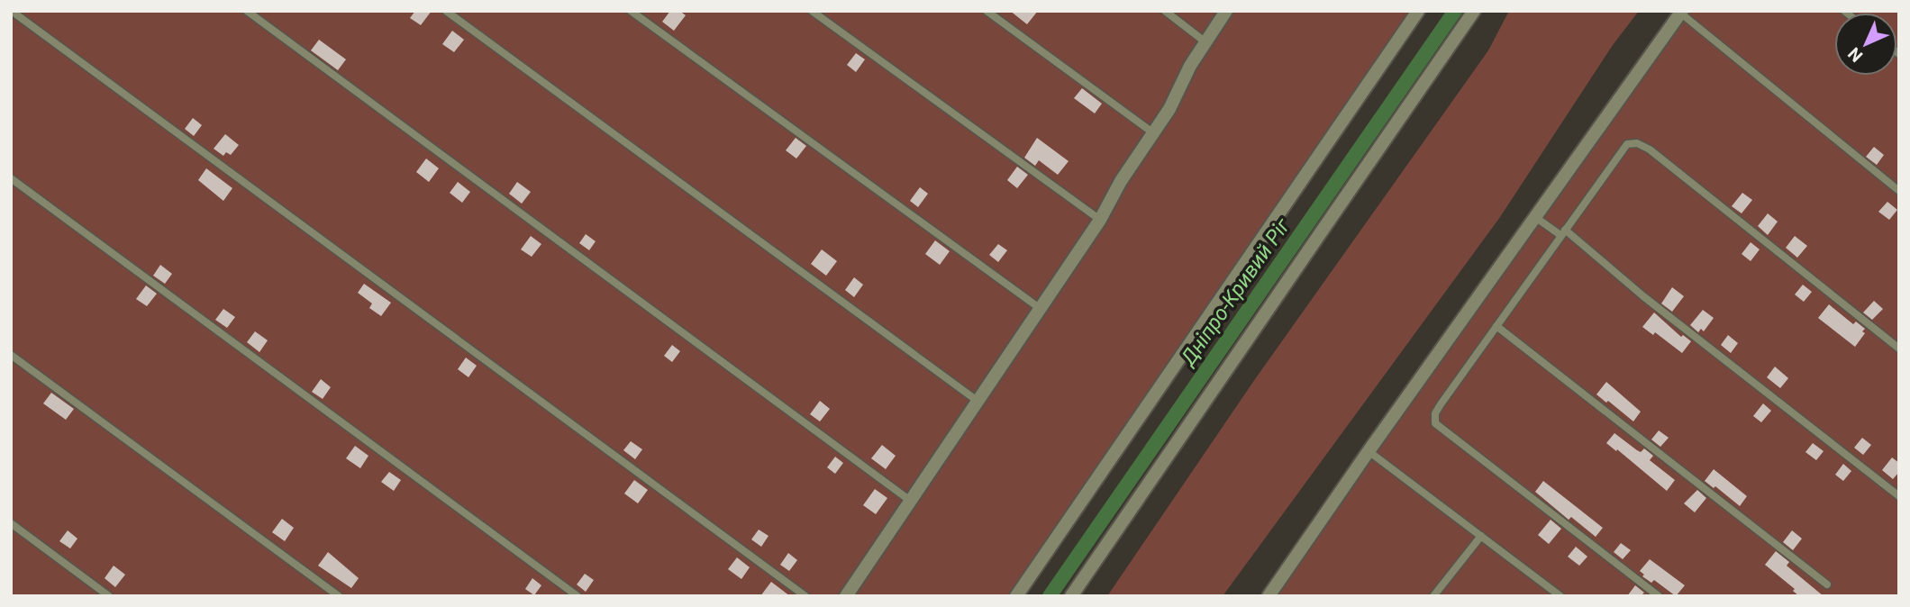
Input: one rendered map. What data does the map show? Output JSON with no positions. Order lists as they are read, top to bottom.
{
  "water": ["Дніпро-Кривий Ріг"],
  "north": "bottom left"
}
